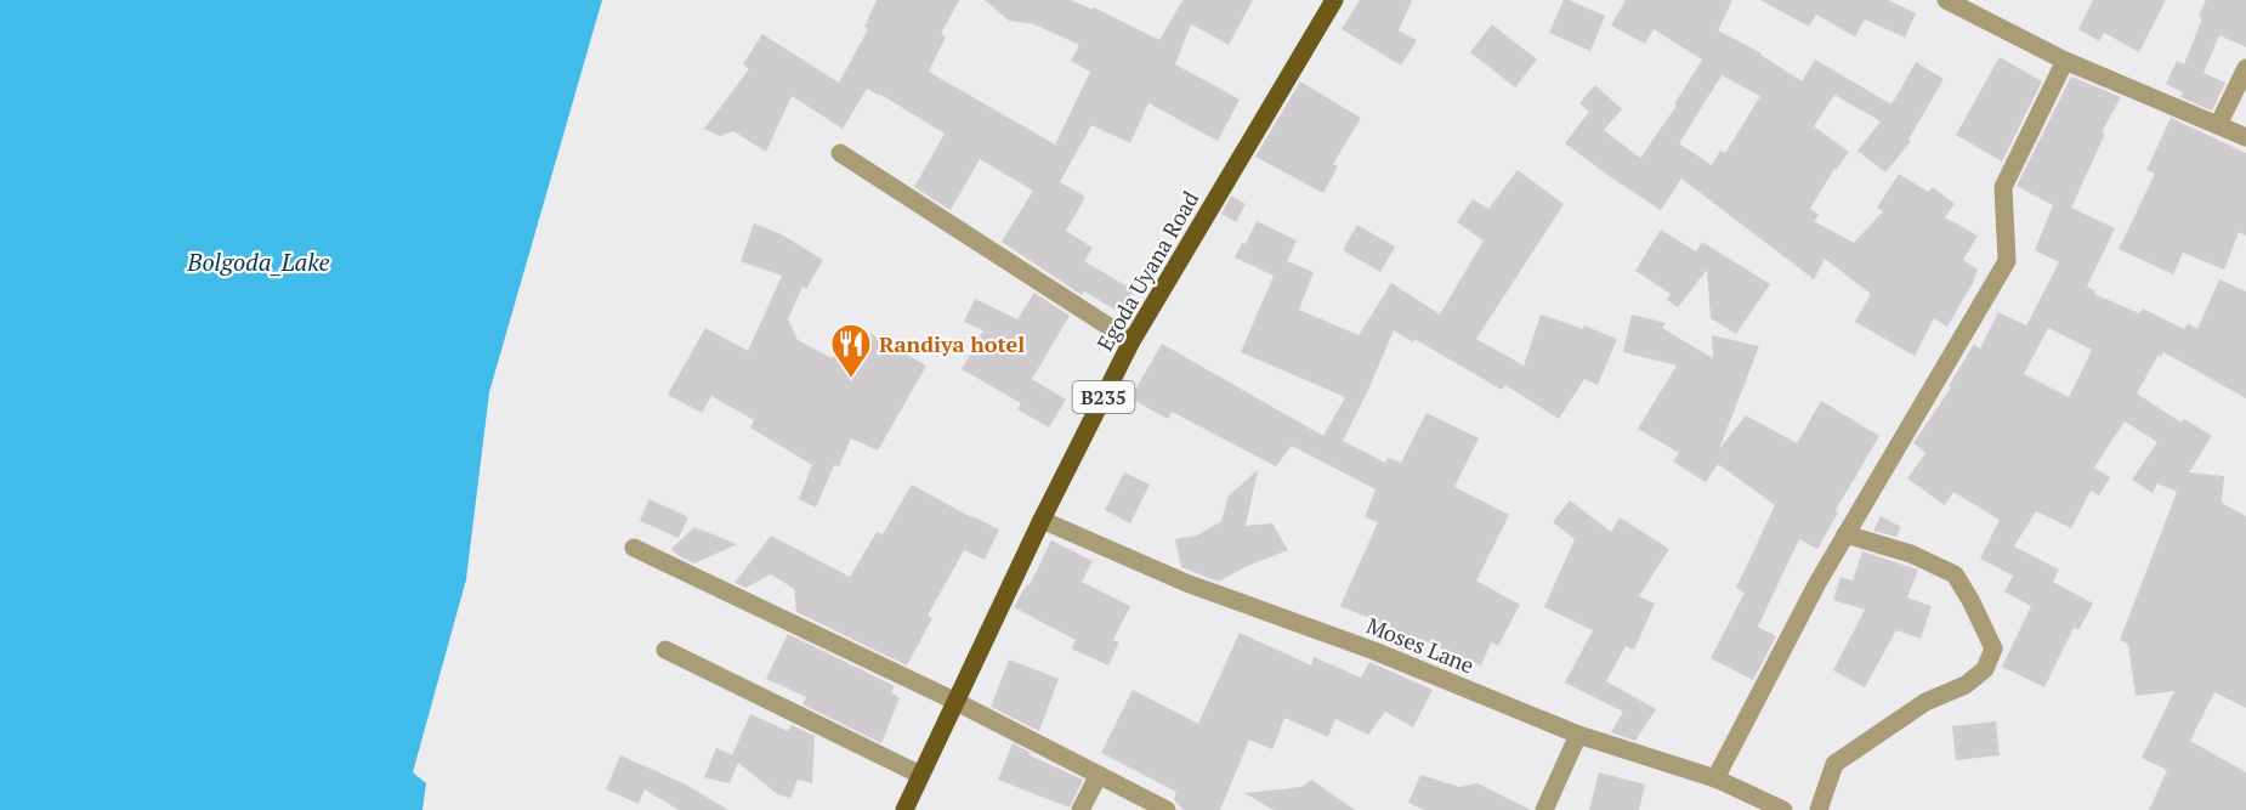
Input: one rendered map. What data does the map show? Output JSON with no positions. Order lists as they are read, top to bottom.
{
  "streets": {
    "main road": ["Egoda Uyana Road", "B235"],
    "street": ["Moses Lane"]
  },
  "crossings": [
    ["Egoda Uyana Road", "Moses Lane"]
  ],
  "water": ["Bolgoda_Lake"],
  "places": {
    "restaurant": ["Randiya hotel"]
  }
}
